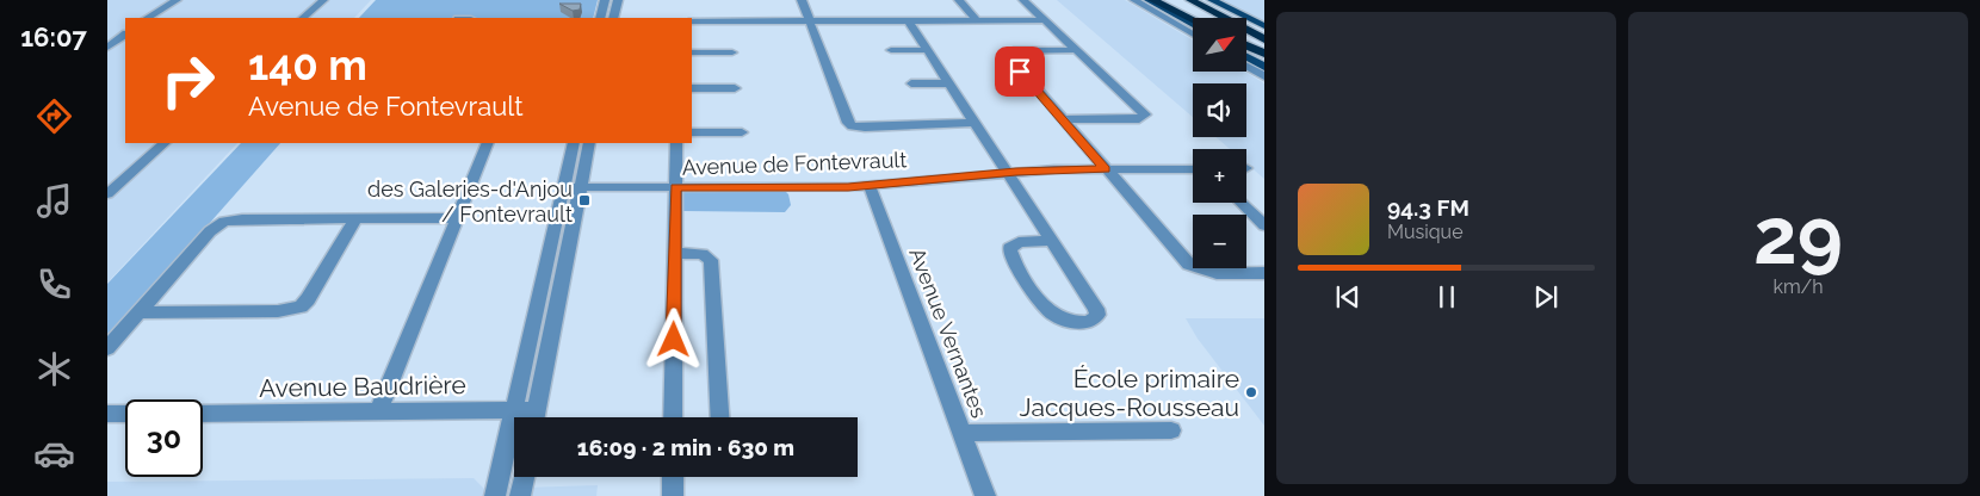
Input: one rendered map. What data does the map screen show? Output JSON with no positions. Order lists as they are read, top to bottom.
{
  "streets": {
    "street": ["Avenue de Fontevrault", "Avenue Vernantes", "Avenue Baudrière"]
  },
  "crossings": [
    ["Avenue de Fontevrault", "Avenue Vernantes"]
  ],
  "places": {
    "transit": ["des Galeries-d'Anjou / Fontevrault"],
    "other": ["École primaire Jacques-Rousseau"]
  },
  "north": "top right",
  "page": {
    "tabs": "16:07",
    "tile": ["29", "km/h"],
    "map_buttons": ["+", "−"],
    "turn": ["140 m", "Avenue de Fontevrault"],
    "song": ["94.3 FM", "Musique"],
    "limit": "30",
    "trip": "16:09 · 2 min · 630 m"
  }
}
